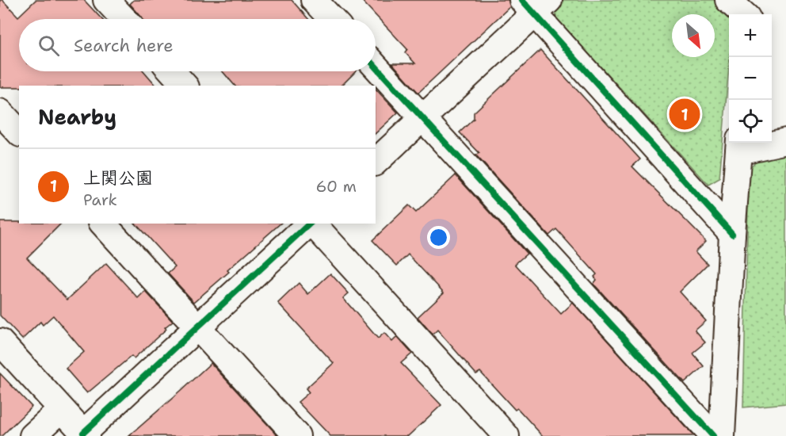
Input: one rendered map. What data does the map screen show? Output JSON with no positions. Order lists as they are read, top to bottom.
{
  "north": "bottom right",
  "page": {
    "map_buttons": ["+", "−"],
    "search": "Search here",
    "heading": "Nearby",
    "pins": "1",
    "list": [
      {
        "mark": "1",
        "name": "上関公園",
        "note": "Park",
        "value": "60 m"
      }
    ]
  }
}
